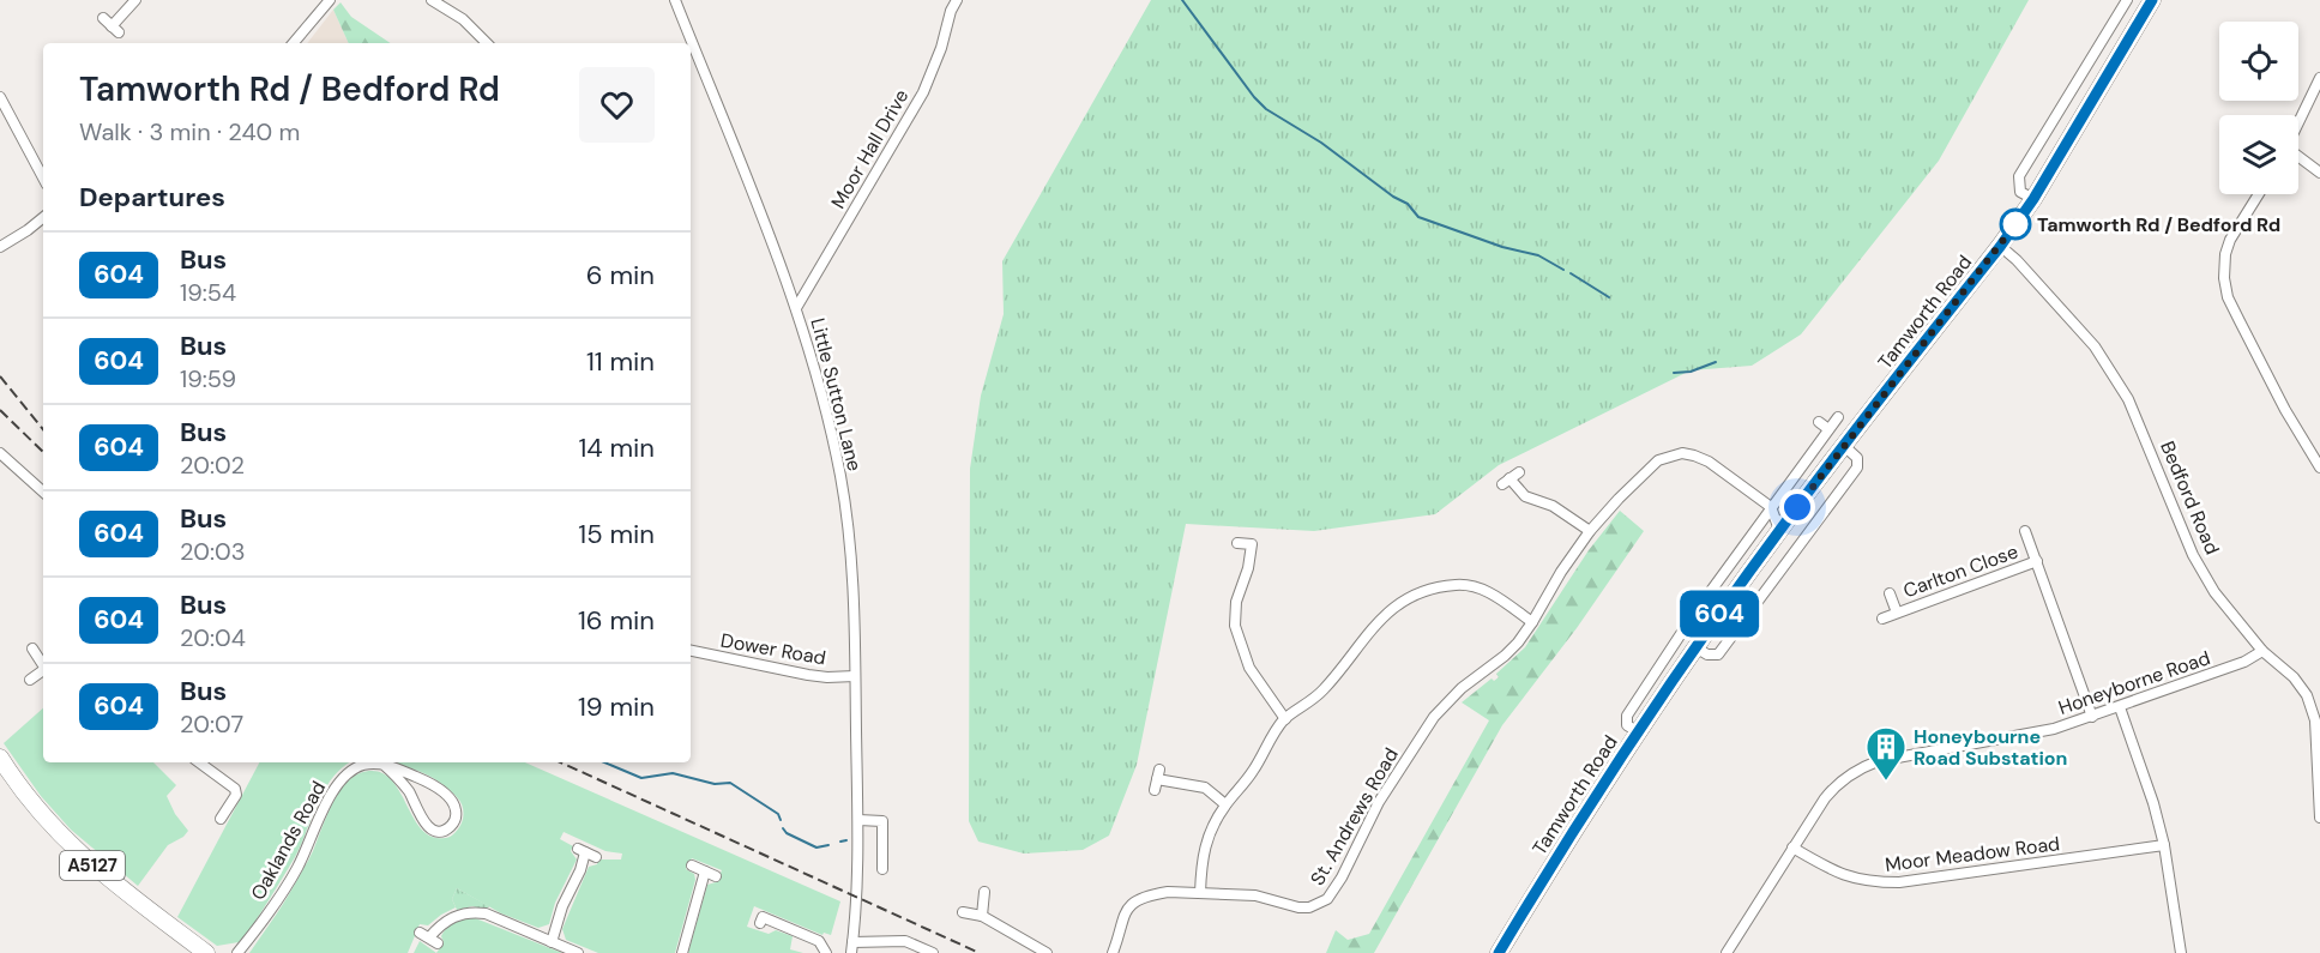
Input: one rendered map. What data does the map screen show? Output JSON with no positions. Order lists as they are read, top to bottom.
{
  "streets": {
    "main road": ["Tamworth Road", "A5127"],
    "street": [
      "Moor Hall Drive",
      "Little Sutton Lane",
      "Bedford Road",
      "Carlton Close",
      "Dower Road",
      "Honeyborne Road",
      "St. Andrews Road",
      "Oaklands Road",
      "Moor Meadow Road"
    ]
  },
  "crossings": [
    ["Moor Hall Drive", "Little Sutton Lane"],
    ["Tamworth Road", "Bedford Road"],
    ["Tamworth Road", "St. Andrews Road"],
    ["Little Sutton Lane", "Dower Road"],
    ["Bedford Road", "Honeyborne Road"],
    ["Carlton Close", "Honeyborne Road"],
    ["Honeyborne Road", "Moor Meadow Road"]
  ],
  "places": {
    "other": ["Tamworth Rd / Bedford Rd"],
    "building": ["Honeybourne Road Substation"]
  },
  "lines": ["bus line 604"],
  "page": {
    "on_map": "604",
    "heading": [
      ["Tamworth Rd / Bedford Rd", "Walk · 3 min · 240 m"],
      "Departures"
    ],
    "list": [
      {
        "mark": "604",
        "name": "Bus",
        "note": "19:54",
        "value": "6 min"
      },
      {
        "mark": "604",
        "name": "Bus",
        "note": "19:59",
        "value": "11 min"
      },
      {
        "mark": "604",
        "name": "Bus",
        "note": "20:02",
        "value": "14 min"
      },
      {
        "mark": "604",
        "name": "Bus",
        "note": "20:03",
        "value": "15 min"
      },
      {
        "mark": "604",
        "name": "Bus",
        "note": "20:04",
        "value": "16 min"
      },
      {
        "mark": "604",
        "name": "Bus",
        "note": "20:07",
        "value": "19 min"
      }
    ]
  }
}
